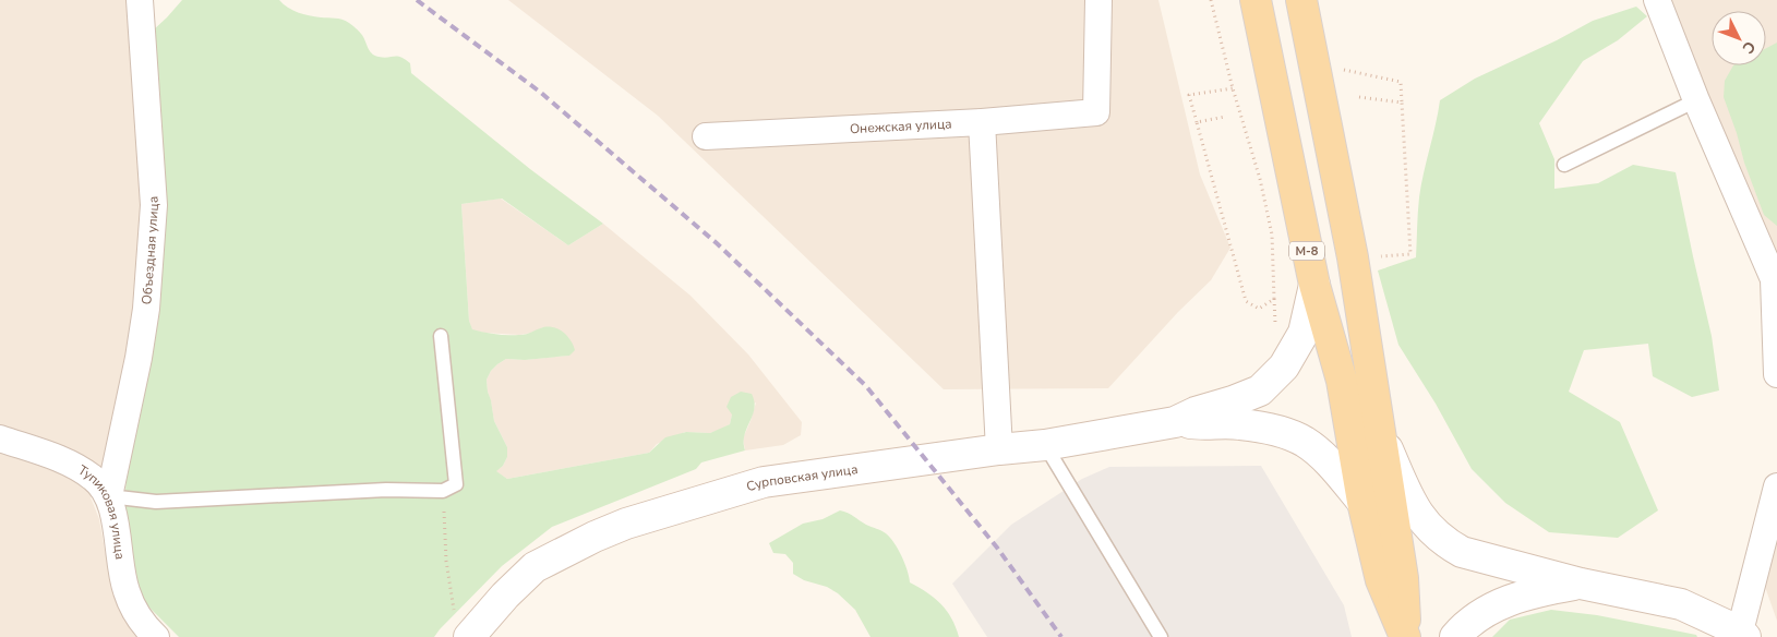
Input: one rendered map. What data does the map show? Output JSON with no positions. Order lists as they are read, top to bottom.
{
  "streets": {
    "main road": ["М-8", "Сурповская улица"],
    "street": ["Онежская улица", "Объездная улица", "Тупиковая улица"]
  },
  "crossings": [
    ["Объездная улица", "Тупиковая улица"]
  ],
  "north": "bottom right"
}
